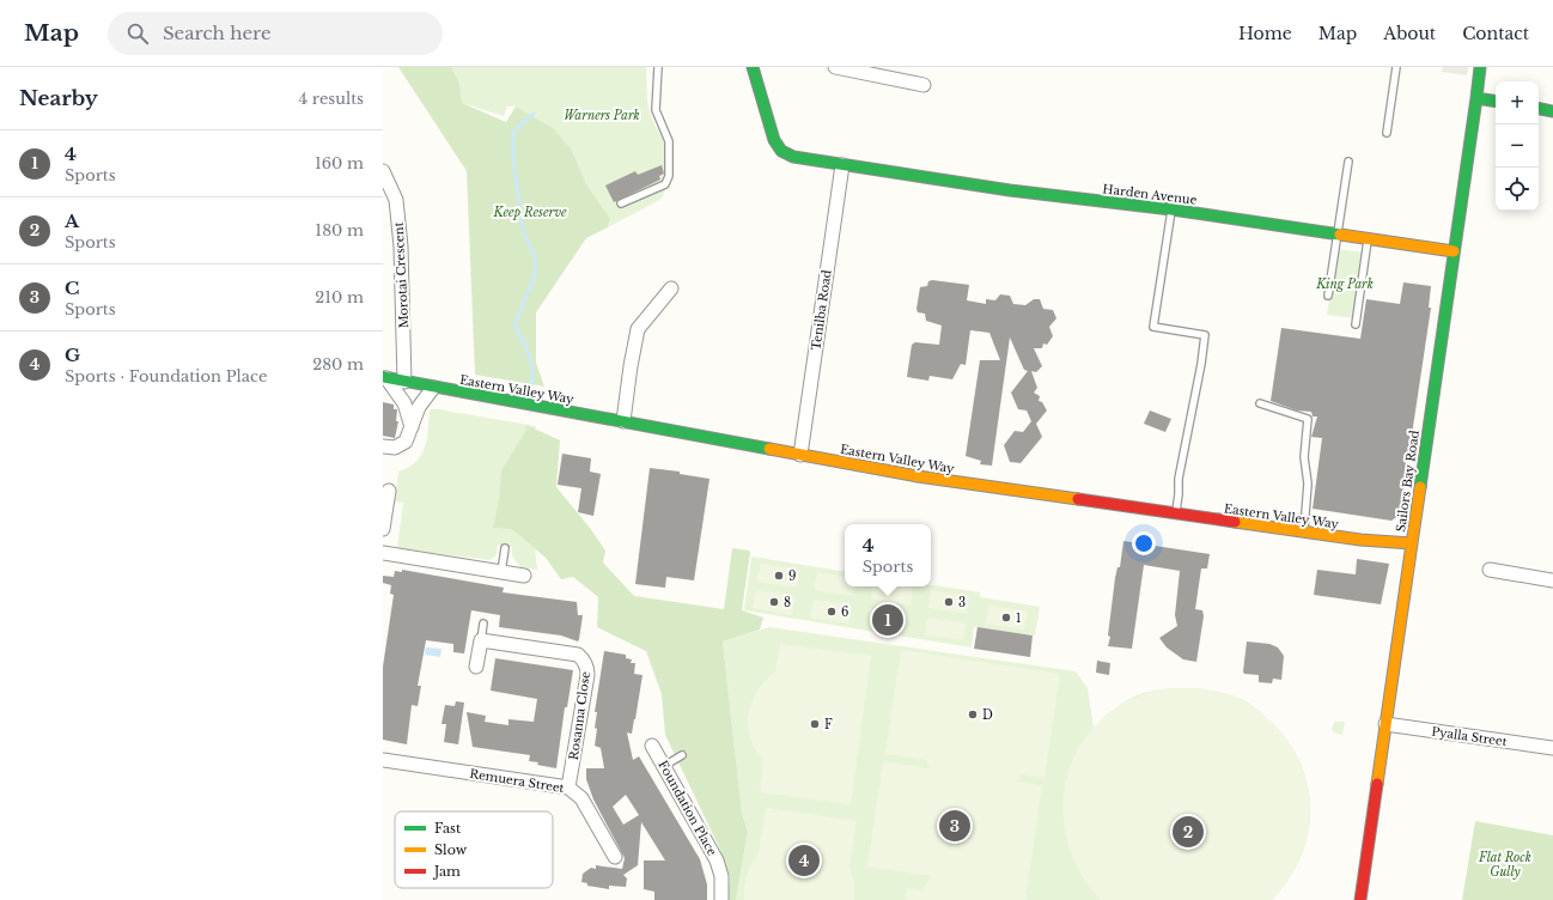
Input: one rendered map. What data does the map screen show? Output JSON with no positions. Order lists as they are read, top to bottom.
{
  "streets": {
    "main road": ["Harden Avenue", "Eastern Valley Way", "Sailors Bay Road"],
    "street": [
      "Morotai Crescent",
      "Tenilba Road",
      "Rosanna Close",
      "Pyalla Street",
      "Remuera Street",
      "Foundation Place"
    ]
  },
  "crossings": [
    ["Harden Avenue", "Tenilba Road"],
    ["Harden Avenue", "Sailors Bay Road"],
    ["Morotai Crescent", "Eastern Valley Way"],
    ["Tenilba Road", "Eastern Valley Way"],
    ["Eastern Valley Way", "Sailors Bay Road"],
    ["Sailors Bay Road", "Pyalla Street"],
    ["Rosanna Close", "Remuera Street"]
  ],
  "parks": [
    "Warners Park",
    "Keep Reserve",
    "King Park",
    "Flat Rock Gully"
  ],
  "places": [
    "9",
    "8",
    "3",
    "6",
    "1",
    "D",
    "F"
  ],
  "legend": ["Fast", "Slow", "Jam"],
  "page": {
    "header": "Map",
    "search": "Search here",
    "nav": [
      "Home",
      "Map",
      "About",
      "Contact"
    ],
    "heading": ["Nearby", "4 results"],
    "map_buttons": ["+", "−"],
    "list": [
      {
        "mark": "1",
        "name": "4",
        "note": "Sports",
        "value": "160 m"
      },
      {
        "mark": "2",
        "name": "A",
        "note": "Sports",
        "value": "180 m"
      },
      {
        "mark": "3",
        "name": "C",
        "note": "Sports",
        "value": "210 m"
      },
      {
        "mark": "4",
        "name": "G",
        "note": "Sports · Foundation Place",
        "value": "280 m"
      }
    ],
    "popup": ["4", "Sports"],
    "pins": [
      "1",
      "3",
      "2",
      "4"
    ]
  }
}
